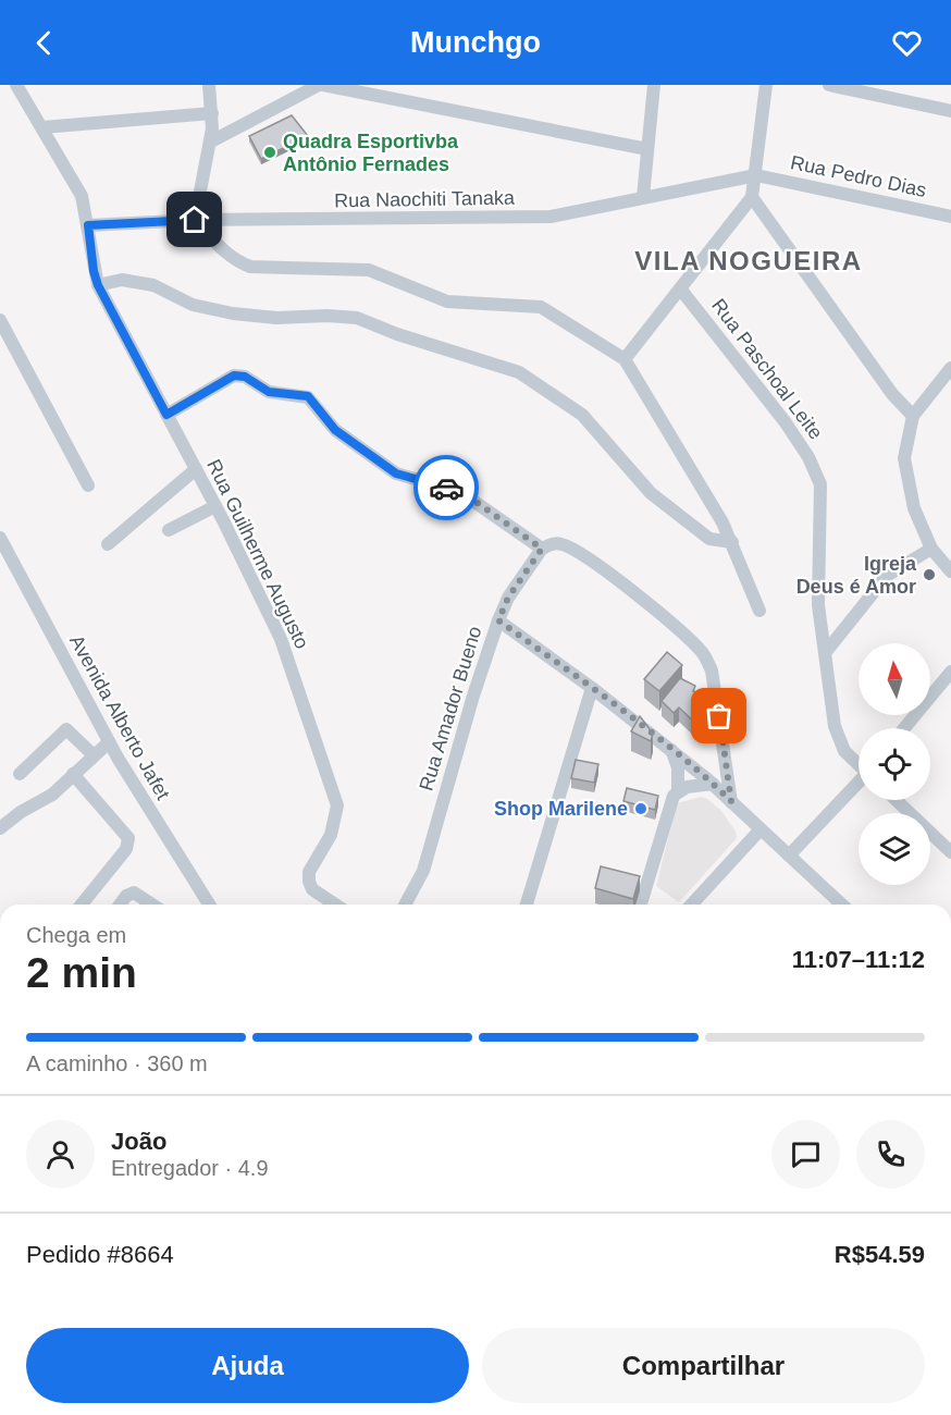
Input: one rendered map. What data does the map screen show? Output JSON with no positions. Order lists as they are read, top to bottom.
{
  "streets": {
    "street": [
      "Rua Pedro Dias",
      "Rua Naochiti Tanaka",
      "Rua Paschoal Leite",
      "Rua Guilherme Augusto",
      "Rua Amador Bueno",
      "Avenida Alberto Jafet"
    ]
  },
  "crossings": [
    ["Rua Pedro Dias", "Rua Naochiti Tanaka"],
    ["Rua Naochiti Tanaka", "Rua Guilherme Augusto"]
  ],
  "districts": ["VILA NOGUEIRA"],
  "places": ["Quadra Esportivba Antônio Fernades", "Igreja Deus é Amor", "Shop Marilene"],
  "north": "top",
  "page": {
    "header": "Munchgo",
    "heading": ["2 min", "Chega em", "11:07–11:12"],
    "panel": [
      "João",
      "Entregador · 4.9",
      "Pedido #8664",
      "R$54.59"
    ],
    "bar": "A caminho · 360 m",
    "buttons": ["Ajuda", "Compartilhar"]
  }
}
